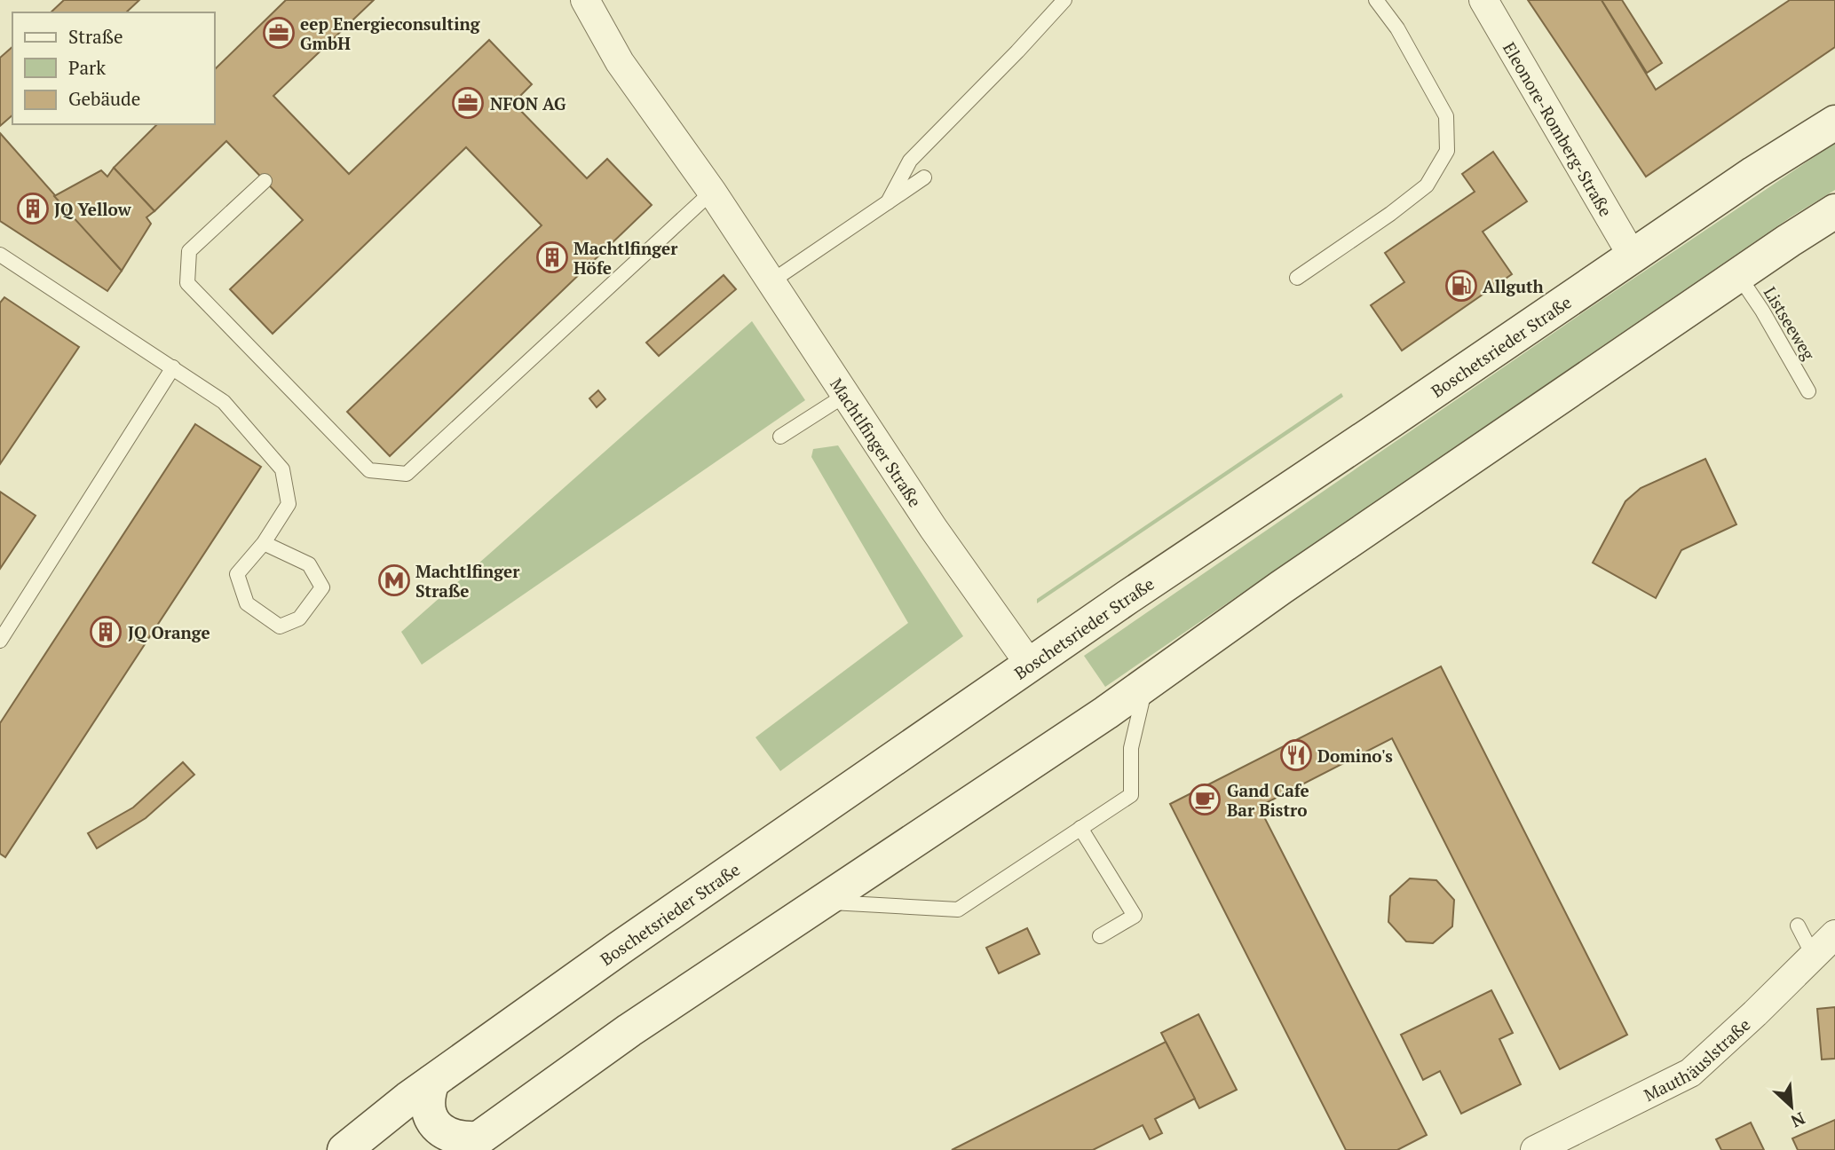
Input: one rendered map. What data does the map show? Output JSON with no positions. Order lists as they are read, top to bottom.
{
  "streets": {
    "main road": ["Boschetsrieder Straße"],
    "street": ["Eleonore-Romberg-Straße", "Machtlfinger Straße", "Mauthäuslstraße"],
    "lane": ["Listseeweg"]
  },
  "crossings": [
    ["Eleonore-Romberg-Straße", "Boschetsrieder Straße"],
    ["Boschetsrieder Straße", "Machtlfinger Straße"]
  ],
  "places": {
    "office": ["eep Energieconsulting GmbH", "NFON AG"],
    "building": ["JQ Yellow", "Machtlfinger Höfe", "JQ Orange"],
    "fuel station": ["Allguth"],
    "metro station": ["Machtlfinger Straße"],
    "restaurant": ["Domino's"],
    "cafe": ["Gand Cafe Bar Bistro"]
  },
  "legend": ["Straße", "Park", "Gebäude"],
  "north": "bottom right"
}
